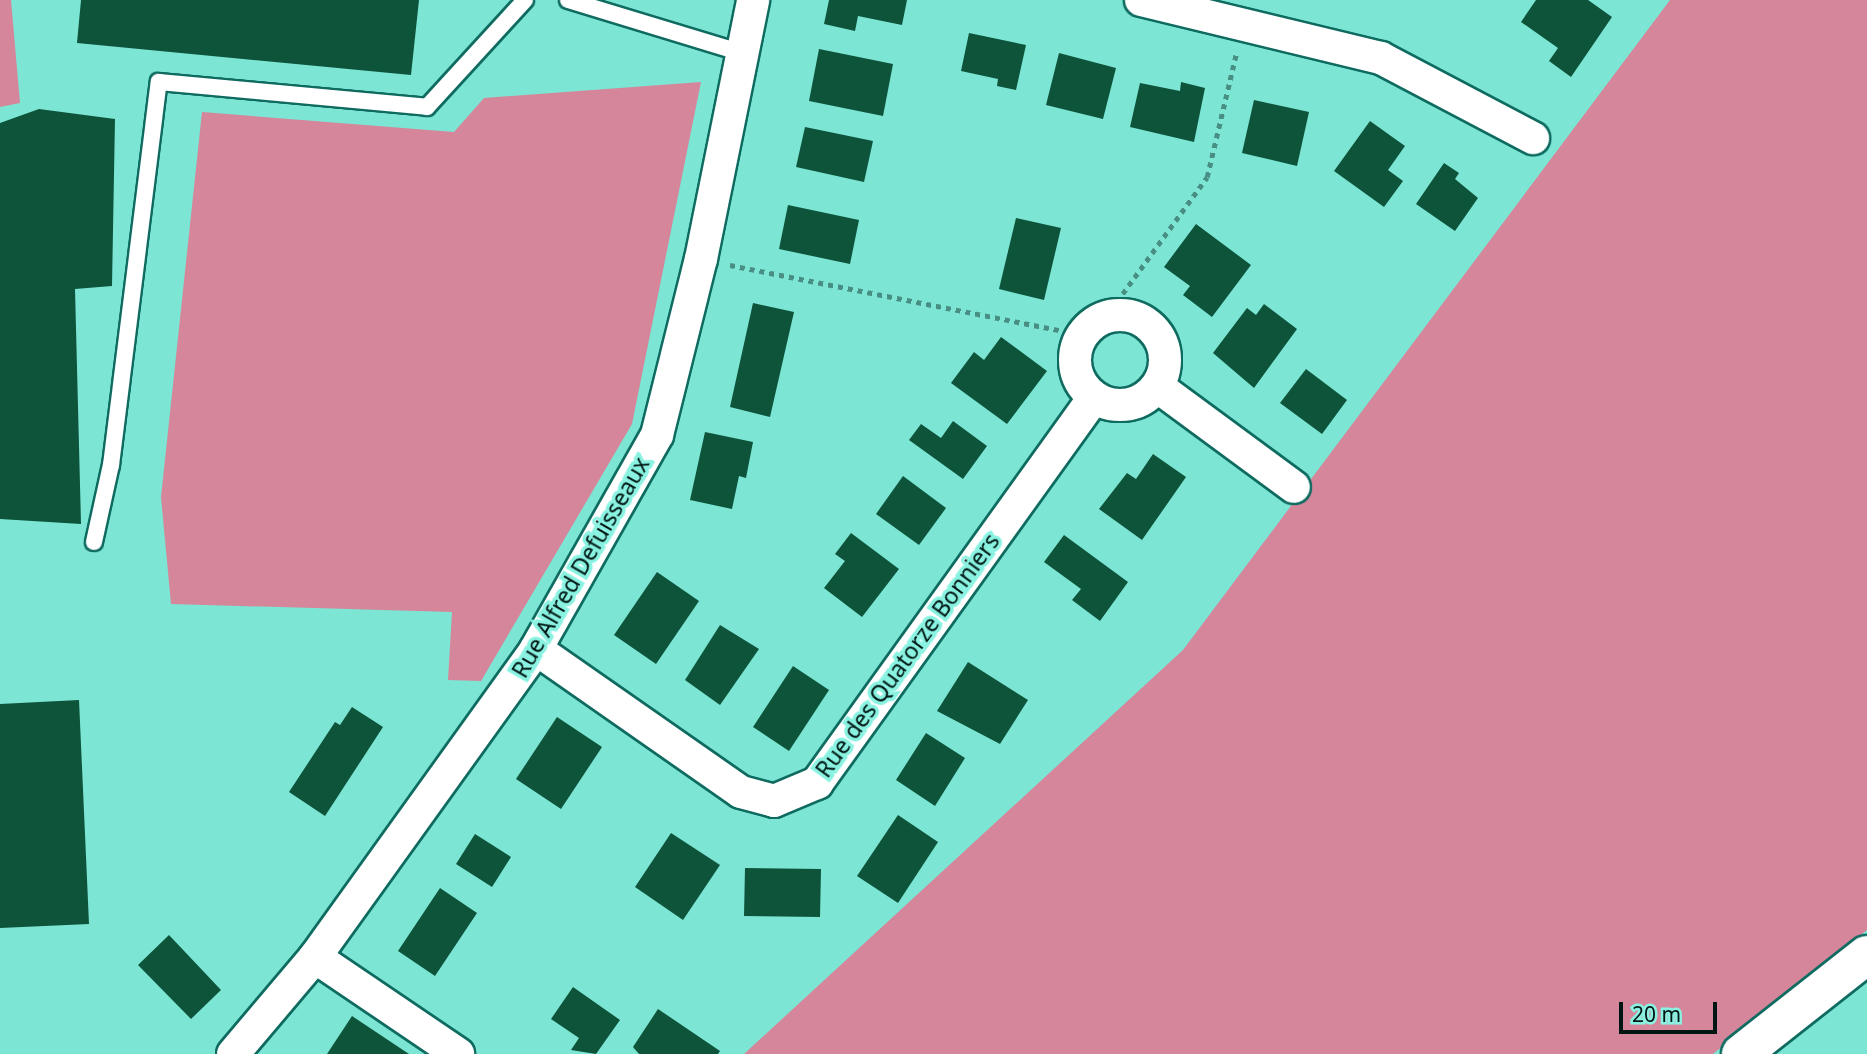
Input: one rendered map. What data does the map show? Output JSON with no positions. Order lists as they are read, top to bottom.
{
  "streets": {
    "street": ["Rue Alfred Defuisseaux", "Rue des Quatorze Bonniers"]
  },
  "crossings": [
    ["Rue Alfred Defuisseaux", "Rue des Quatorze Bonniers"]
  ],
  "scale_bar": "20 m"
}
